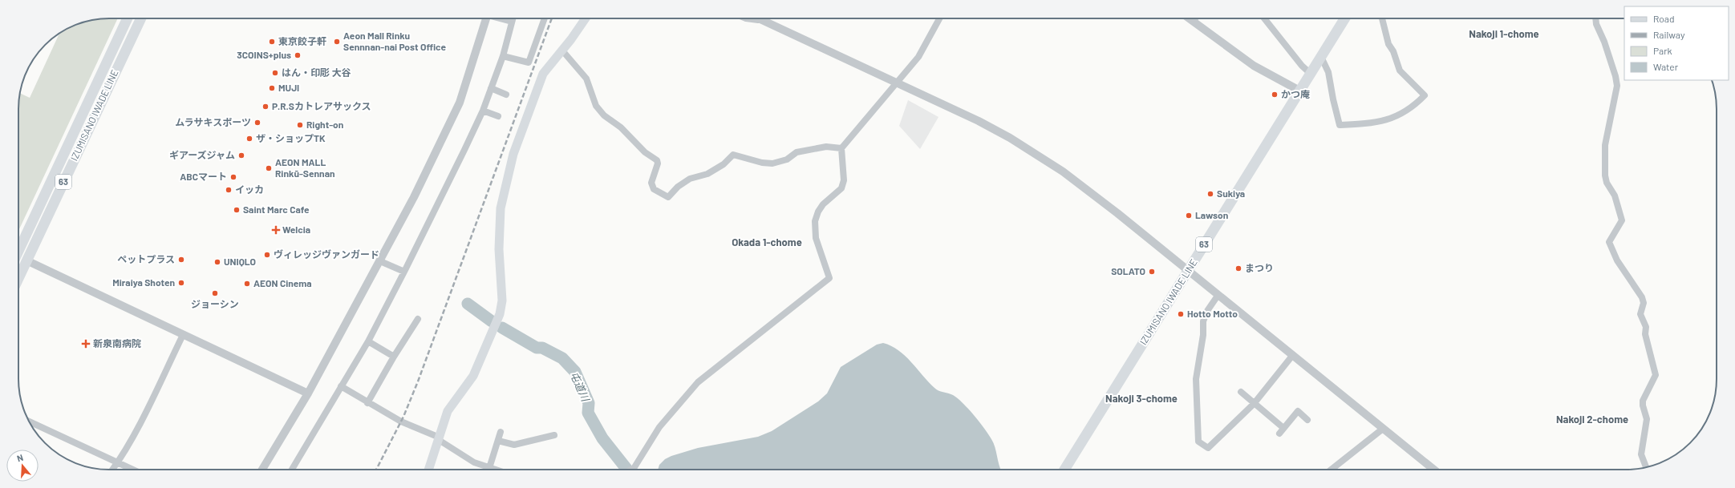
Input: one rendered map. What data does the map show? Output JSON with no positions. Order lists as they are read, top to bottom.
{
  "streets": {
    "main road": ["IZUMISANO IWADE LINE", "63"]
  },
  "districts": [
    "Nakoji 1-chome",
    "Okada 1-chome",
    "Nakoji 3-chome",
    "Nakoji 2-chome"
  ],
  "water": ["屯道川"],
  "places": {
    "other": [
      "東京餃子軒",
      "Aeon Mall Rinku Sennnan-nai Post Office",
      "3COINS+plus",
      "はん・印彫 大谷",
      "MUJI",
      "かつ庵",
      "P.R.Sカトレアサックス",
      "ムラサキスポーツ",
      "Right-on",
      "ザ・ショップTK",
      "ギアーズジャム",
      "AEON MALL Rinkū-Sennan",
      "ABCマート",
      "イッカ",
      "Sukiya",
      "Saint Marc Cafe",
      "Lawson",
      "ヴィレッジヴァンガード",
      "ペットプラス",
      "UNIQLO",
      "まつり",
      "SOLATO",
      "Miraiya Shoten",
      "AEON Cinema",
      "ジョーシン",
      "Hotto Motto"
    ],
    "health": ["Welcia", "新泉南病院"]
  },
  "legend": [
    "Road",
    "Railway",
    "Park",
    "Water"
  ],
  "north": "top"
}
